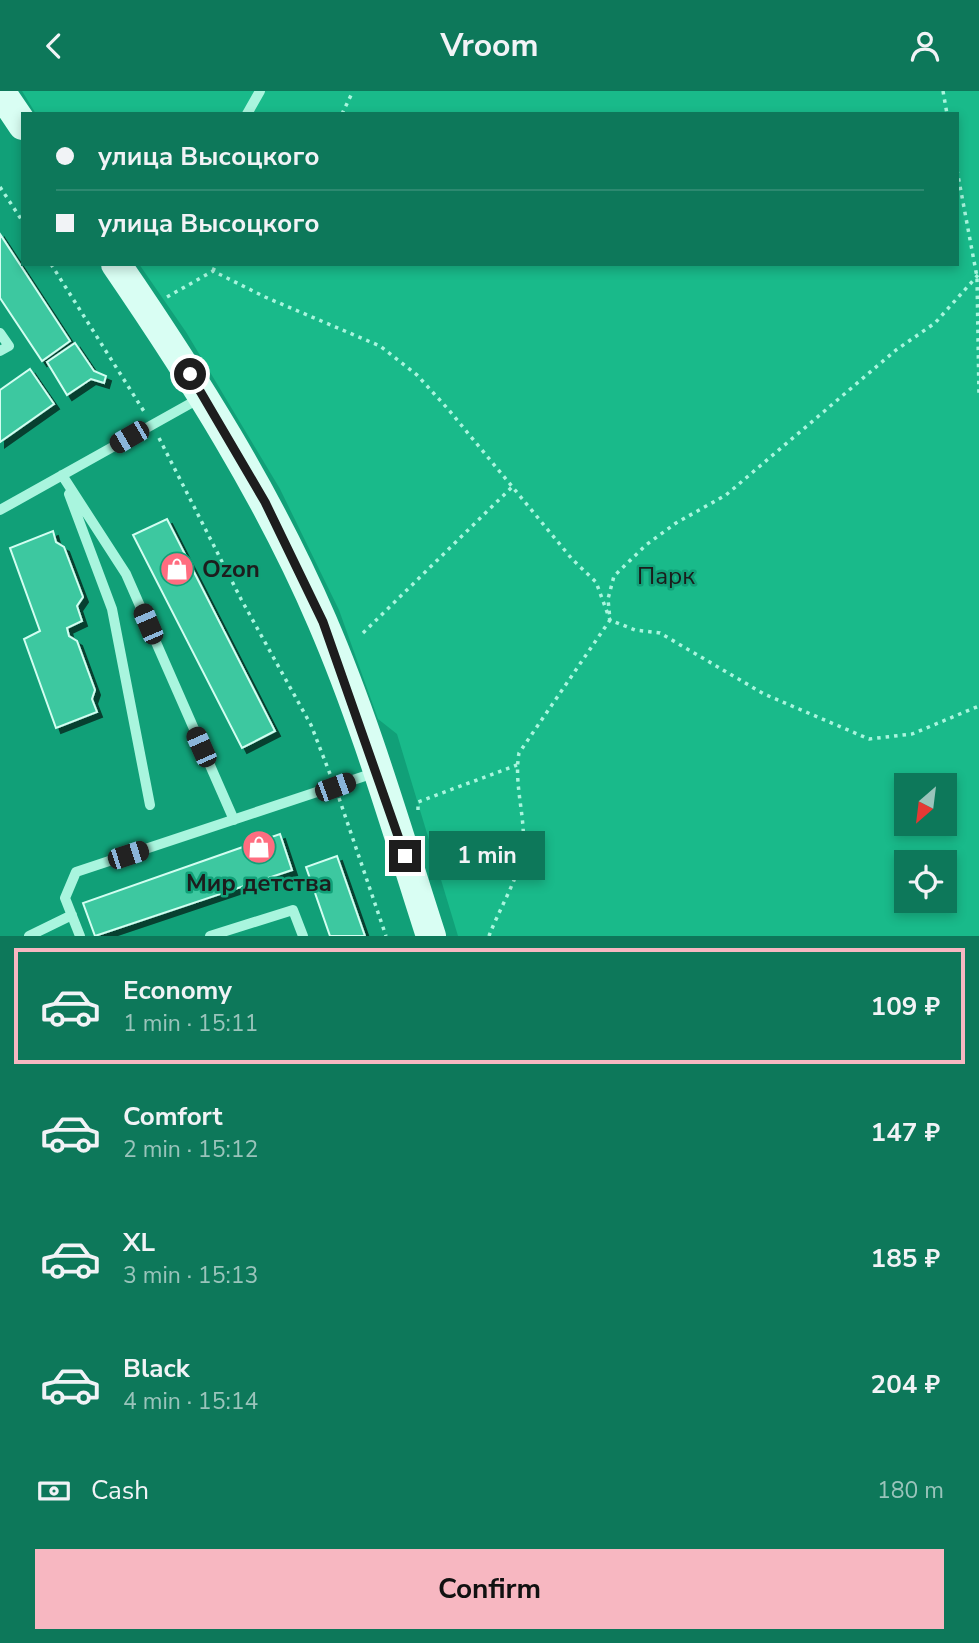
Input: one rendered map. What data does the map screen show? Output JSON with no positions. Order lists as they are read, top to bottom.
{
  "parks": ["Парк"],
  "places": {
    "shop": ["Ozon", "Мир детства"]
  },
  "north": "bottom left",
  "page": {
    "header": "Vroom",
    "banner": ["улица Высоцкого", "улица Высоцкого"],
    "bubble": "1 min",
    "list": [
      {
        "name": "Economy",
        "note": "1 min · 15:11",
        "value": "109 ₽"
      },
      {
        "name": "Comfort",
        "note": "2 min · 15:12",
        "value": "147 ₽"
      },
      {
        "name": "XL",
        "note": "3 min · 15:13",
        "value": "185 ₽"
      },
      {
        "name": "Black",
        "note": "4 min · 15:14",
        "value": "204 ₽"
      }
    ],
    "pay": ["Cash", "180 m"],
    "buttons": "Confirm"
  }
}
